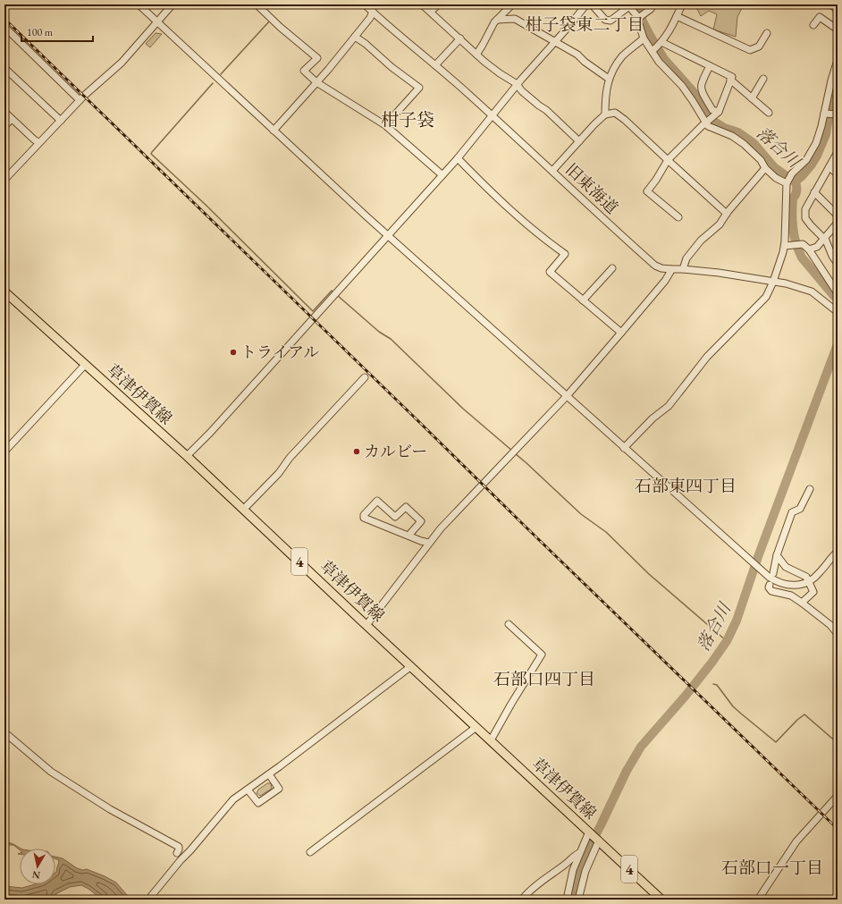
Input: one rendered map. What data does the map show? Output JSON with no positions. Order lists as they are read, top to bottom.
{
  "streets": {
    "main road": ["草津伊賀線", "4"],
    "street": ["旧東海道"]
  },
  "districts": [
    "柑子袋東二丁目",
    "柑子袋",
    "石部東四丁目",
    "石部口四丁目",
    "石部口一丁目"
  ],
  "water": ["落合川"],
  "places": ["トライアル", "カルビー"],
  "scale_bar": "100 m",
  "north": "bottom"
}
